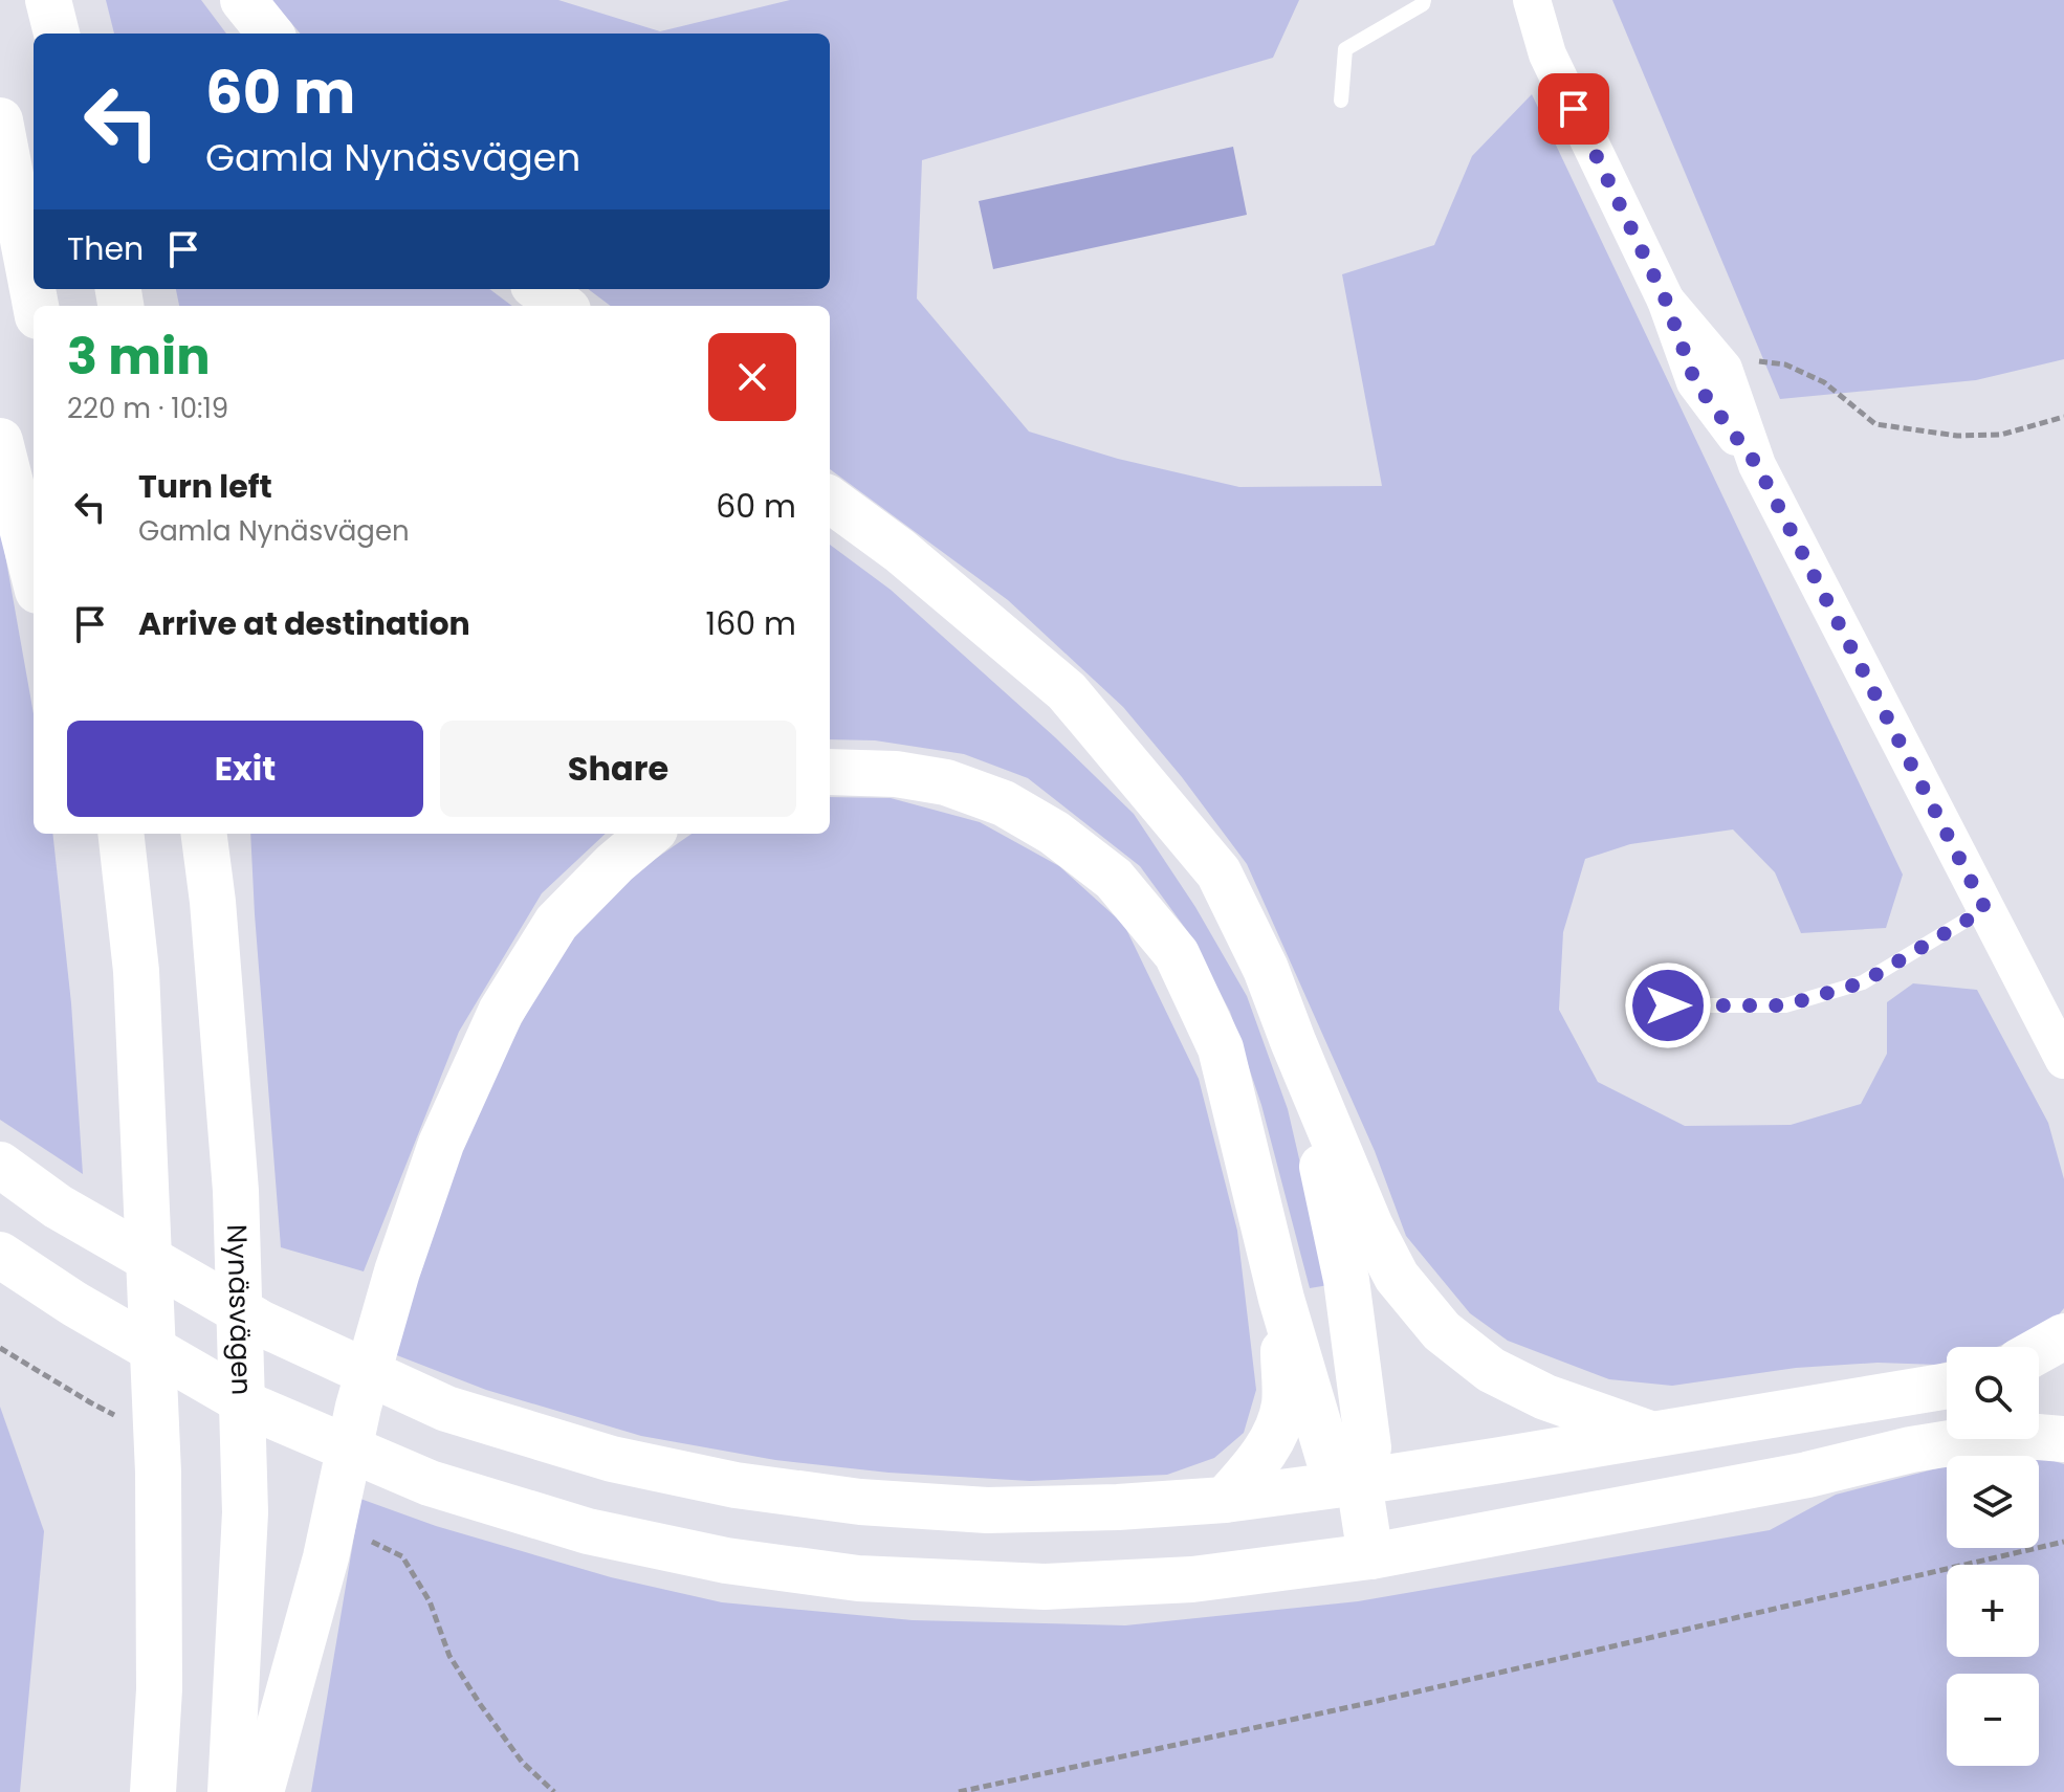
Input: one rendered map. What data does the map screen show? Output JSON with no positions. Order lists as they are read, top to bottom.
{
  "streets": {
    "highway": ["Nynäsvägen"]
  },
  "page": {
    "turn": ["60 m", "Gamla Nynäsvägen"],
    "then": "Then",
    "heading": ["3 min", "220 m · 10:19"],
    "list": [
      {
        "name": "Turn left",
        "note": "Gamla Nynäsvägen",
        "value": "60 m"
      },
      {
        "name": "Arrive at destination",
        "value": "160 m"
      }
    ],
    "buttons": ["Exit", "Share"],
    "map_buttons": ["+", "−"]
  }
}
